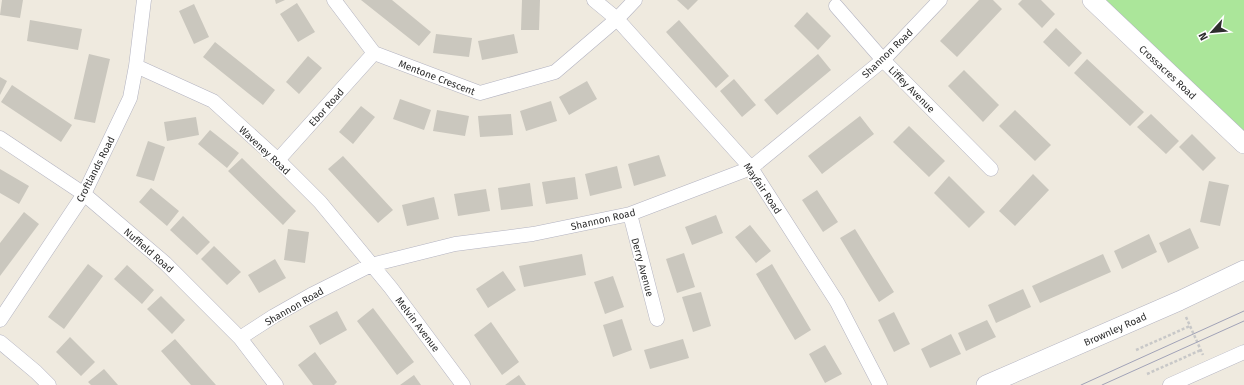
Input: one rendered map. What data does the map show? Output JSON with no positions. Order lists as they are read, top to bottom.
{
  "streets": {
    "street": [
      "Shannon Road",
      "Crossacres Road",
      "Mentone Crescent",
      "Liffey Avenue",
      "Ebor Road",
      "Waveney Road",
      "Croftlands Road",
      "Mayfair Road",
      "Nuffield Road",
      "Derry Avenue",
      "Melvin Avenue",
      "Brownley Road"
    ]
  },
  "crossings": [
    ["Shannon Road", "Liffey Avenue"],
    ["Shannon Road", "Waveney Road"],
    ["Shannon Road", "Mayfair Road"],
    ["Shannon Road", "Nuffield Road"],
    ["Shannon Road", "Derry Avenue"],
    ["Shannon Road", "Melvin Avenue"],
    ["Mentone Crescent", "Ebor Road"],
    ["Mentone Crescent", "Mayfair Road"],
    ["Ebor Road", "Waveney Road"],
    ["Waveney Road", "Croftlands Road"],
    ["Waveney Road", "Melvin Avenue"],
    ["Croftlands Road", "Nuffield Road"]
  ],
  "north": "bottom left"
}
